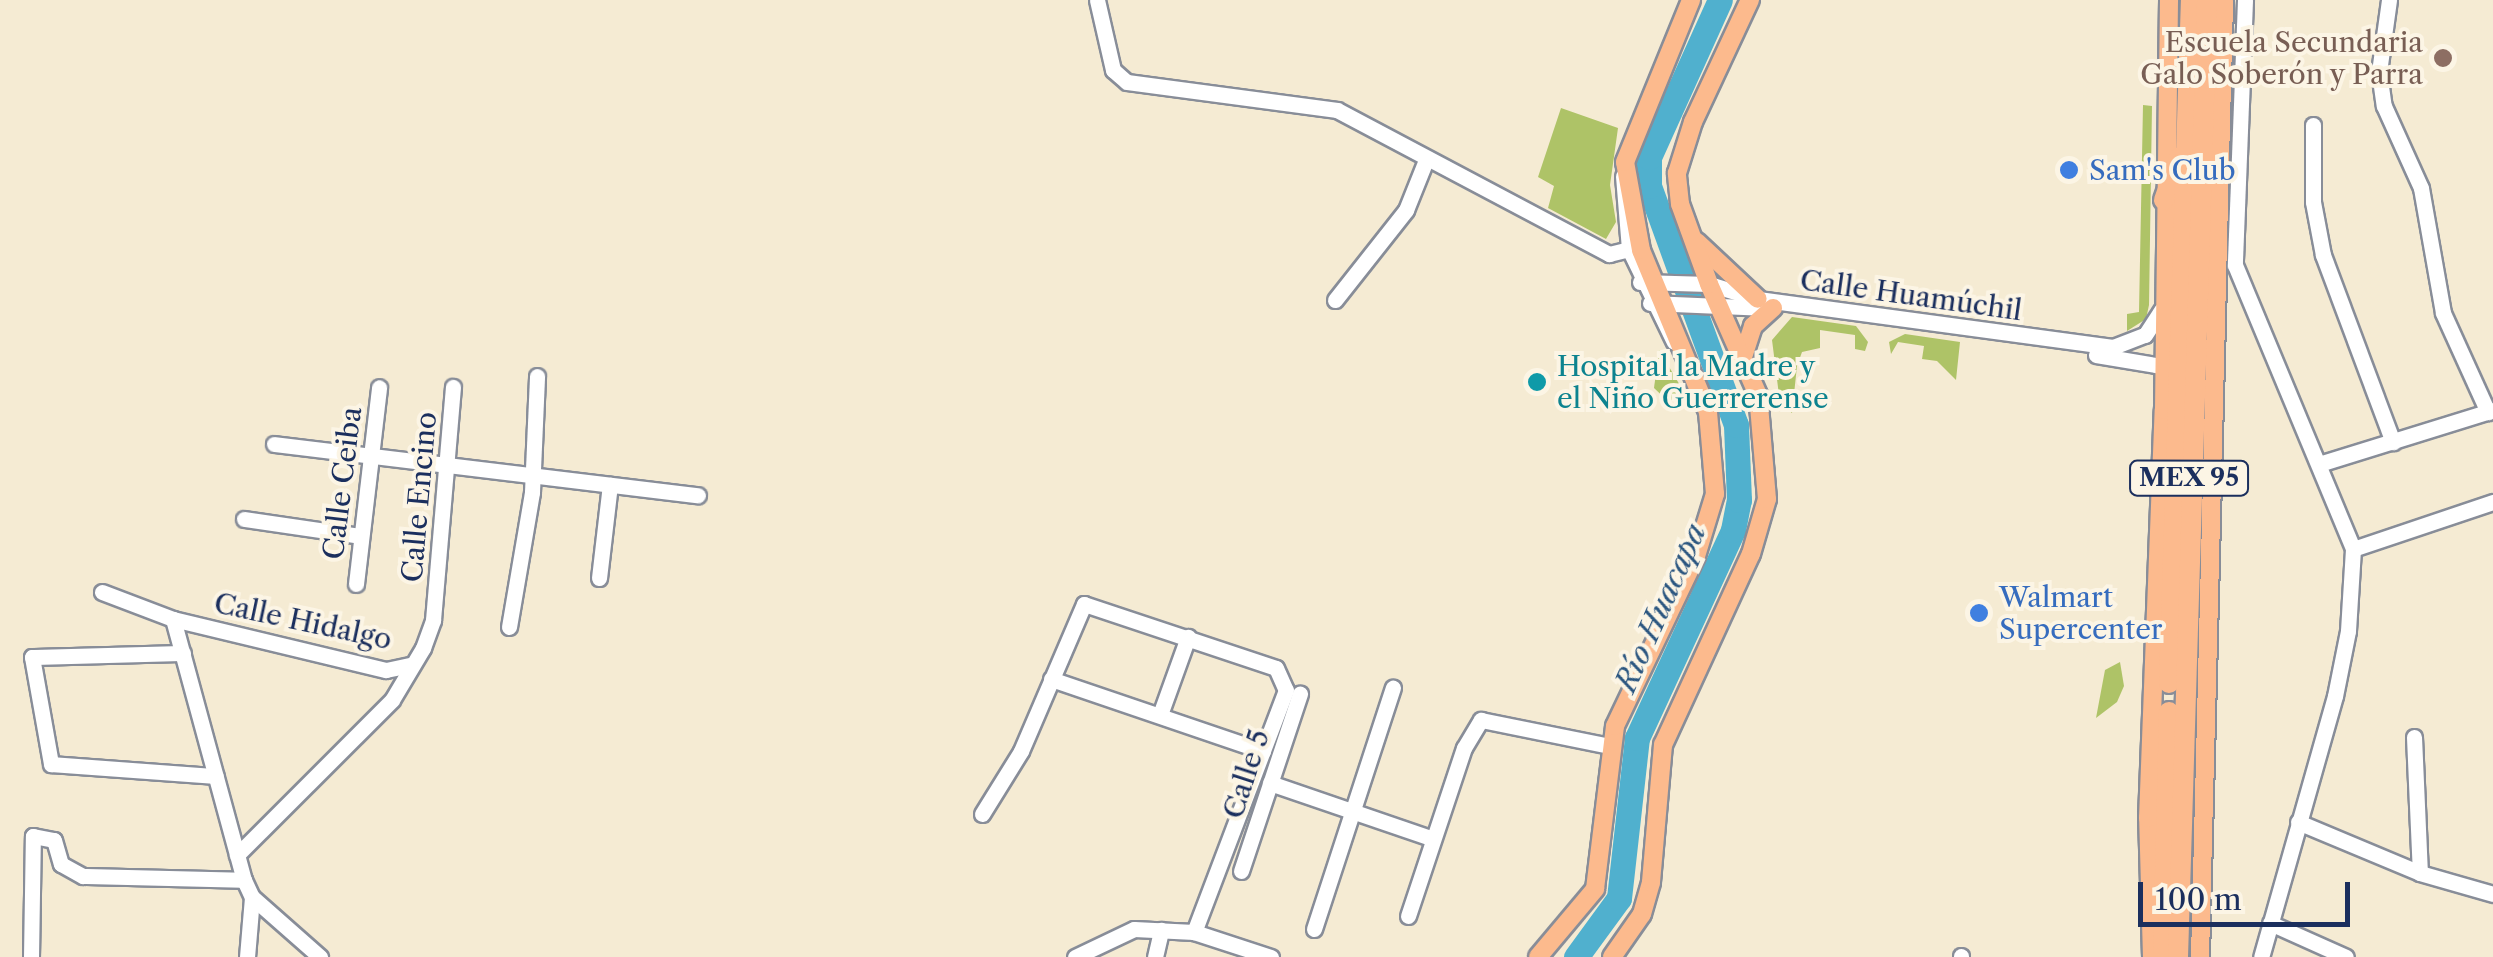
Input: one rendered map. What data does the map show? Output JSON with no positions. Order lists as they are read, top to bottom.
{
  "streets": {
    "highway": ["MEX 95"],
    "street": [
      "Calle Huamúchil",
      "Calle Ceiba",
      "Calle Encino",
      "Calle Hidalgo",
      "Calle 5"
    ]
  },
  "crossings": [
    ["Calle Encino", "Calle Hidalgo"]
  ],
  "water": ["Río Huacapa"],
  "places": [
    "Escuela Secundaria Galo Soberón y Parra",
    "Sam's Club",
    "Hospital la Madre y el Niño Guerrerense",
    "Walmart Supercenter"
  ],
  "scale_bar": "100 m"
}
